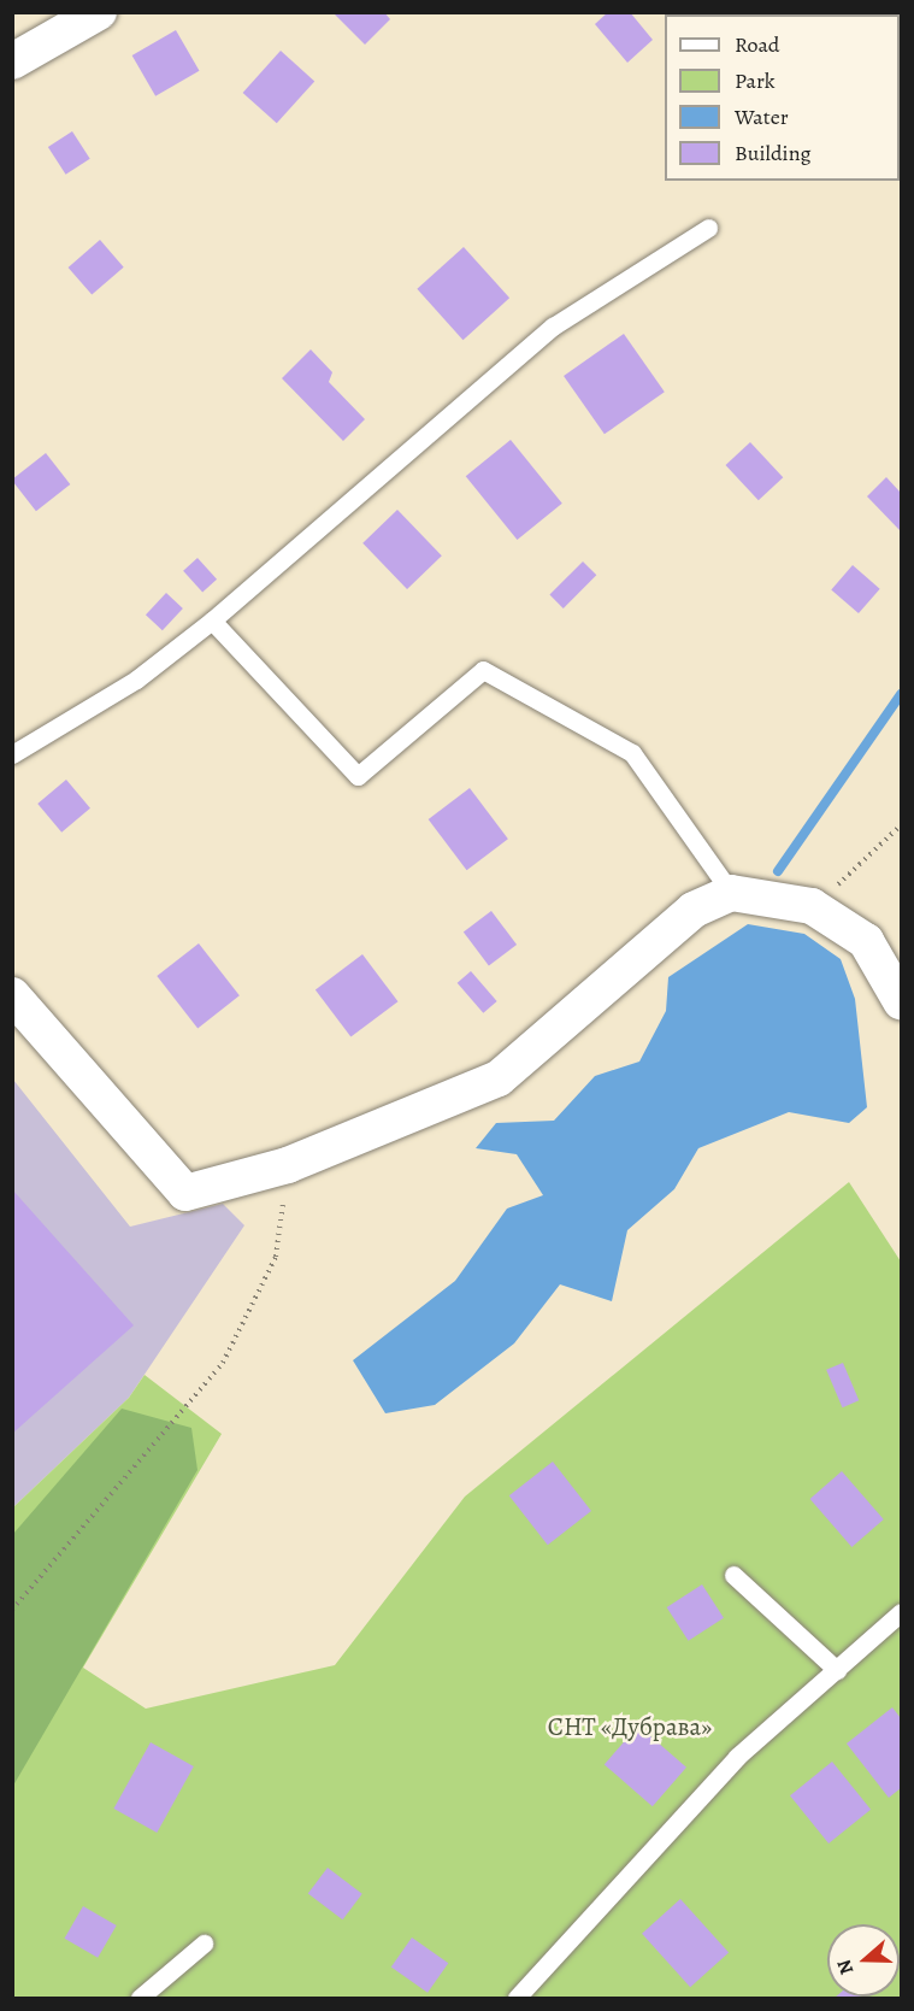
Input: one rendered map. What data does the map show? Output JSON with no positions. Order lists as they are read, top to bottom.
{
  "parks": ["СНТ «Дубрава»"],
  "legend": [
    "Road",
    "Park",
    "Water",
    "Building"
  ],
  "north": "left"
}
